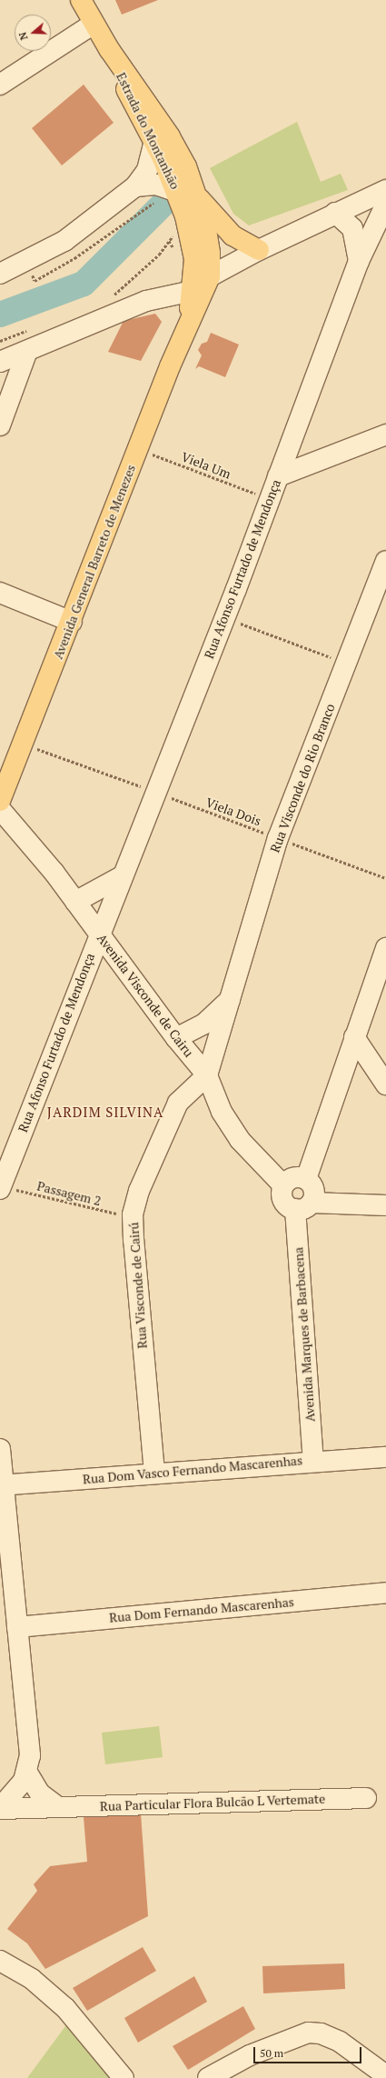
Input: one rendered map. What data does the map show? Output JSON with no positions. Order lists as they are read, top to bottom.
{
  "streets": {
    "main road": ["Estrada do Montanhão", "Avenida General Barreto de Menezes"],
    "street": [
      "Rua Afonso Furtado de Mendonça",
      "Rua Visconde do Rio Branco",
      "Avenida Visconde de Cairu",
      "Rua Visconde de Cairú",
      "Avenida Marques de Barbacena",
      "Rua Dom Vasco Fernando Mascarenhas",
      "Rua Dom Fernando Mascarenhas",
      "Rua Particular Flora Bulcão L Vertemate"
    ],
    "path": ["Viela Um", "Viela Dois", "Passagem 2"]
  },
  "crossings": [
    ["Estrada do Montanhão", "Avenida General Barreto de Menezes"],
    ["Viela Um", "Avenida General Barreto de Menezes"],
    ["Viela Um", "Rua Afonso Furtado de Mendonça"],
    ["Avenida General Barreto de Menezes", "Viela Dois"],
    ["Rua Afonso Furtado de Mendonça", "Viela Dois"],
    ["Rua Afonso Furtado de Mendonça", "Avenida Visconde de Cairu"],
    ["Rua Afonso Furtado de Mendonça", "Passagem 2"],
    ["Rua Visconde do Rio Branco", "Viela Dois"],
    ["Rua Visconde do Rio Branco", "Avenida Visconde de Cairu"],
    ["Rua Visconde do Rio Branco", "Rua Visconde de Cairú"],
    ["Avenida Visconde de Cairu", "Rua Visconde de Cairú"],
    ["Avenida Visconde de Cairu", "Avenida Marques de Barbacena"],
    ["Passagem 2", "Rua Visconde de Cairú"],
    ["Rua Visconde de Cairú", "Rua Dom Vasco Fernando Mascarenhas"],
    ["Avenida Marques de Barbacena", "Rua Dom Vasco Fernando Mascarenhas"]
  ],
  "districts": ["JARDIM SILVINA"],
  "scale_bar": "50 m",
  "north": "left"
}
